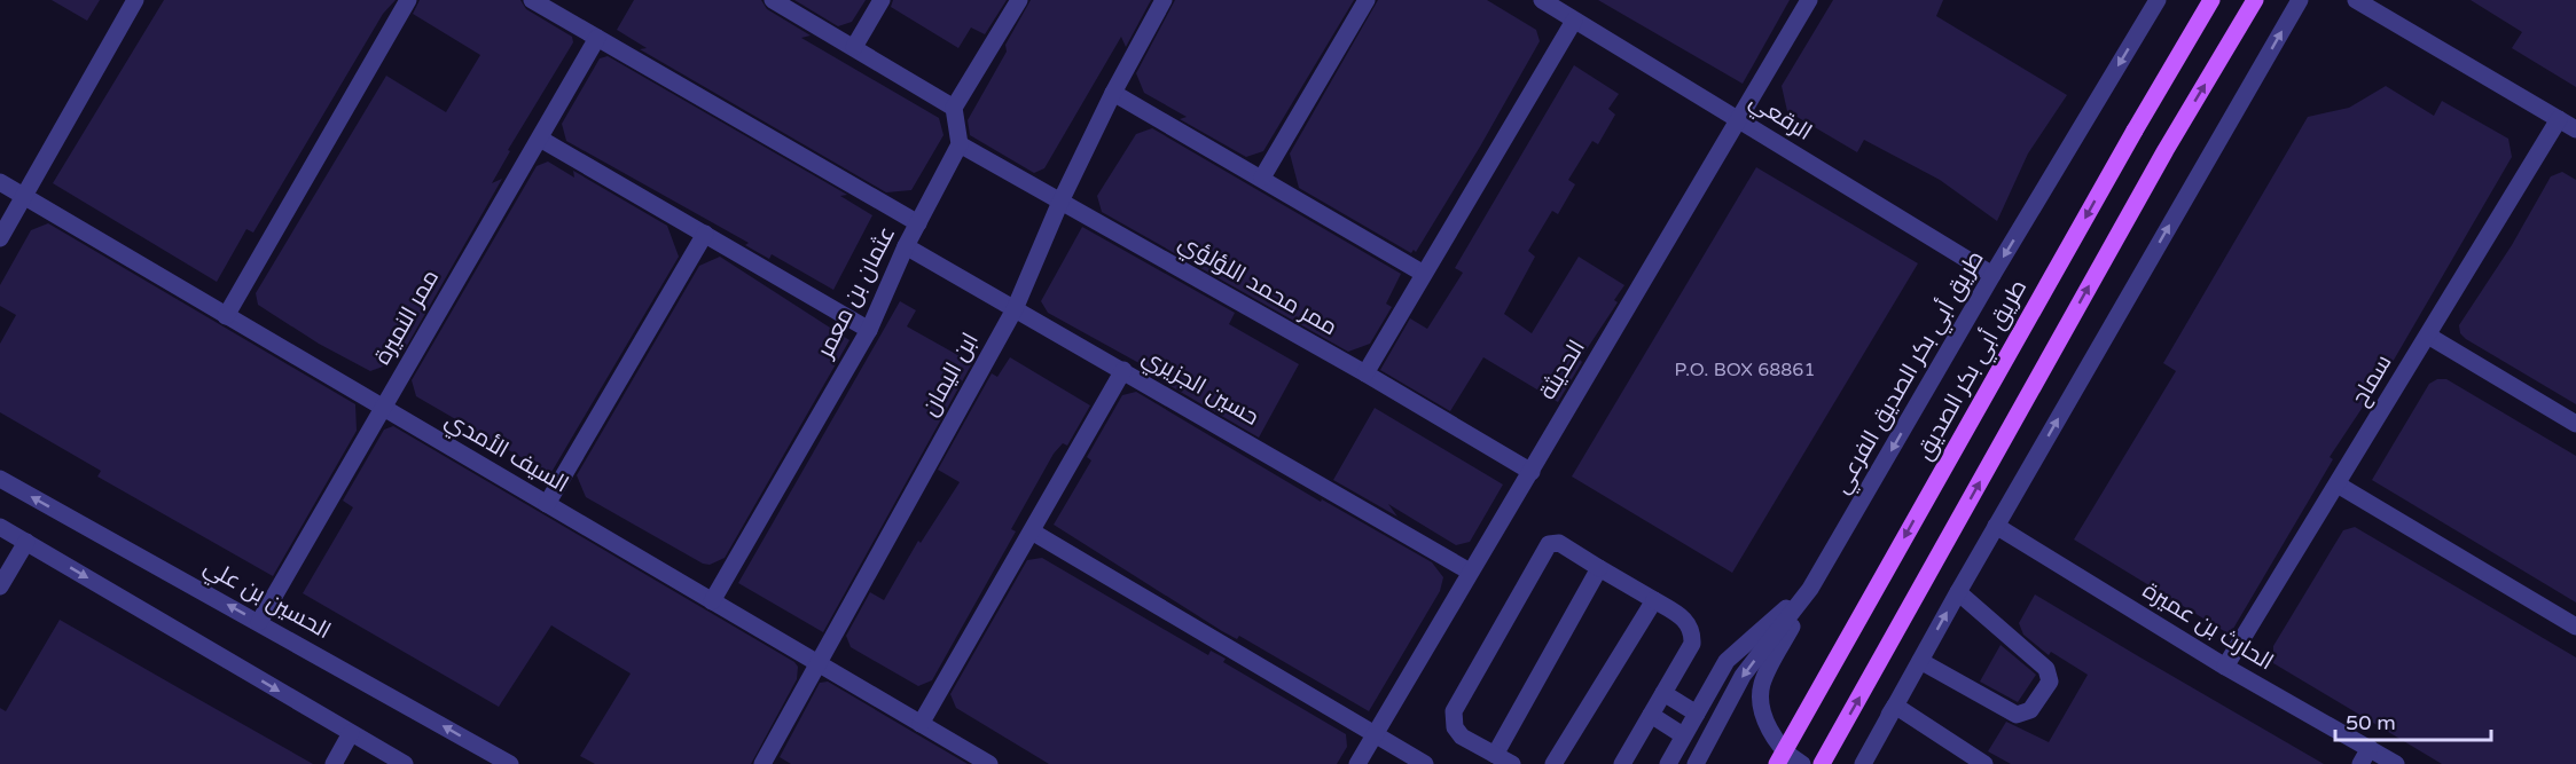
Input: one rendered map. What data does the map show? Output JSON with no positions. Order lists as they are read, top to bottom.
{
  "streets": {
    "main road": ["طريق أبي بكر الصديق"],
    "street": [
      "الرقعي",
      "ممر محمد اللؤلؤي",
      "عثمان بن معمر",
      "ممر النميرة",
      "الحديثة",
      "طريق أبي بكر الصديق الفرعي",
      "ابن اليمان",
      "سماح",
      "حسين الجزيري",
      "السيف الأمدي",
      "الحسين بن علي",
      "الحارث بن عميرة"
    ]
  },
  "crossings": [
    ["الرقعي", "الحديثة"],
    ["الرقعي", "طريق أبي بكر الصديق الفرعي"],
    ["ممر محمد اللؤلؤي", "عثمان بن معمر"],
    ["ممر محمد اللؤلؤي", "الحديثة"],
    ["ممر محمد اللؤلؤي", "ابن اليمان"],
    ["عثمان بن معمر", "حسين الجزيري"],
    ["عثمان بن معمر", "السيف الأمدي"],
    ["ممر النميرة", "السيف الأمدي"],
    ["ممر النميرة", "الحسين بن علي"],
    ["الحديثة", "حسين الجزيري"],
    ["ابن اليمان", "حسين الجزيري"],
    ["ابن اليمان", "السيف الأمدي"],
    ["سماح", "الحارث بن عميرة"]
  ],
  "house_numbers": ["P.O. BOX 68861"],
  "scale_bar": "50 m"
}
